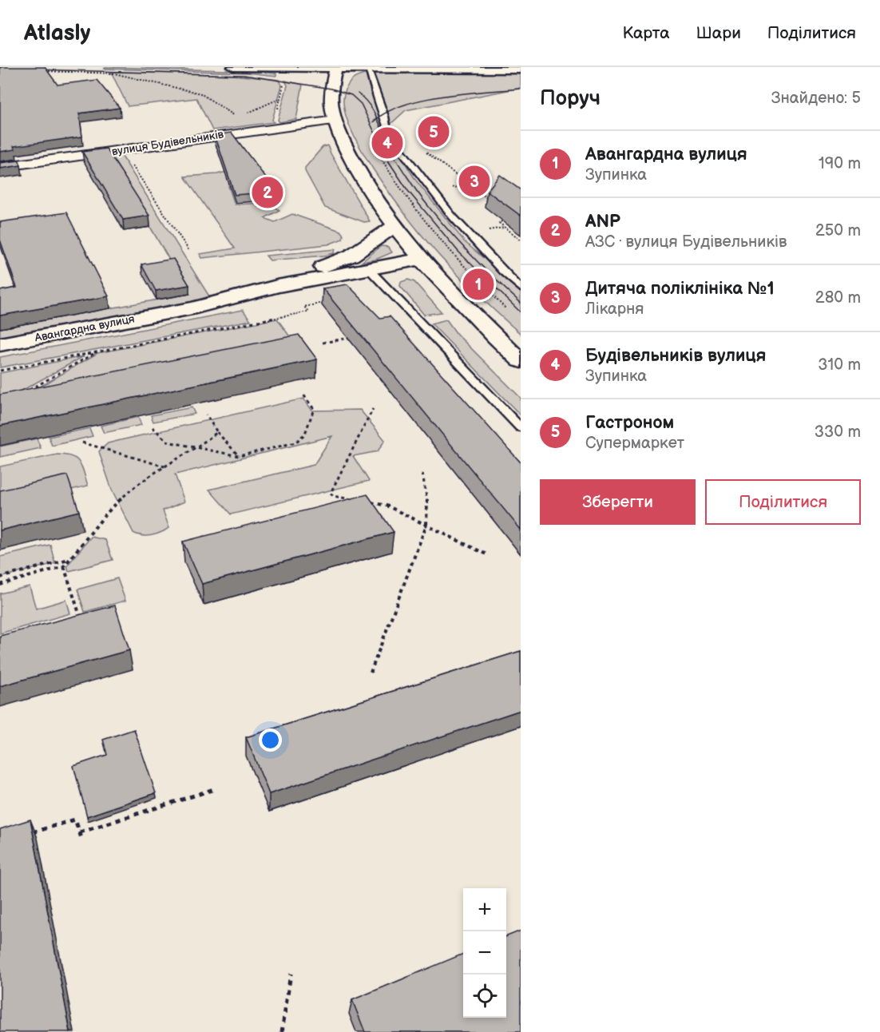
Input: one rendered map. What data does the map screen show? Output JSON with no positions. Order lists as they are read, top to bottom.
{
  "streets": {
    "main road": ["Авангардна вулиця"],
    "street": ["вулиця Будівельників"]
  },
  "page": {
    "header": "Atlasly",
    "nav": ["Карта", "Шари", "Поділитися"],
    "heading": ["Поруч", "Знайдено: 5"],
    "pins": [
      "5",
      "4",
      "3",
      "2",
      "1"
    ],
    "list": [
      {
        "mark": "1",
        "name": "Авангардна вулиця",
        "note": "Зупинка",
        "value": "190 m"
      },
      {
        "mark": "2",
        "name": "ANP",
        "note": "АЗС · вулиця Будівельників",
        "value": "250 m"
      },
      {
        "mark": "3",
        "name": "Дитяча поліклініка №1",
        "note": "Лікарня",
        "value": "280 m"
      },
      {
        "mark": "4",
        "name": "Будівельників вулиця",
        "note": "Зупинка",
        "value": "310 m"
      },
      {
        "mark": "5",
        "name": "Гастроном",
        "note": "Супермаркет",
        "value": "330 m"
      }
    ],
    "buttons": ["Зберегти", "Поділитися"],
    "map_buttons": ["+", "−"]
  }
}
